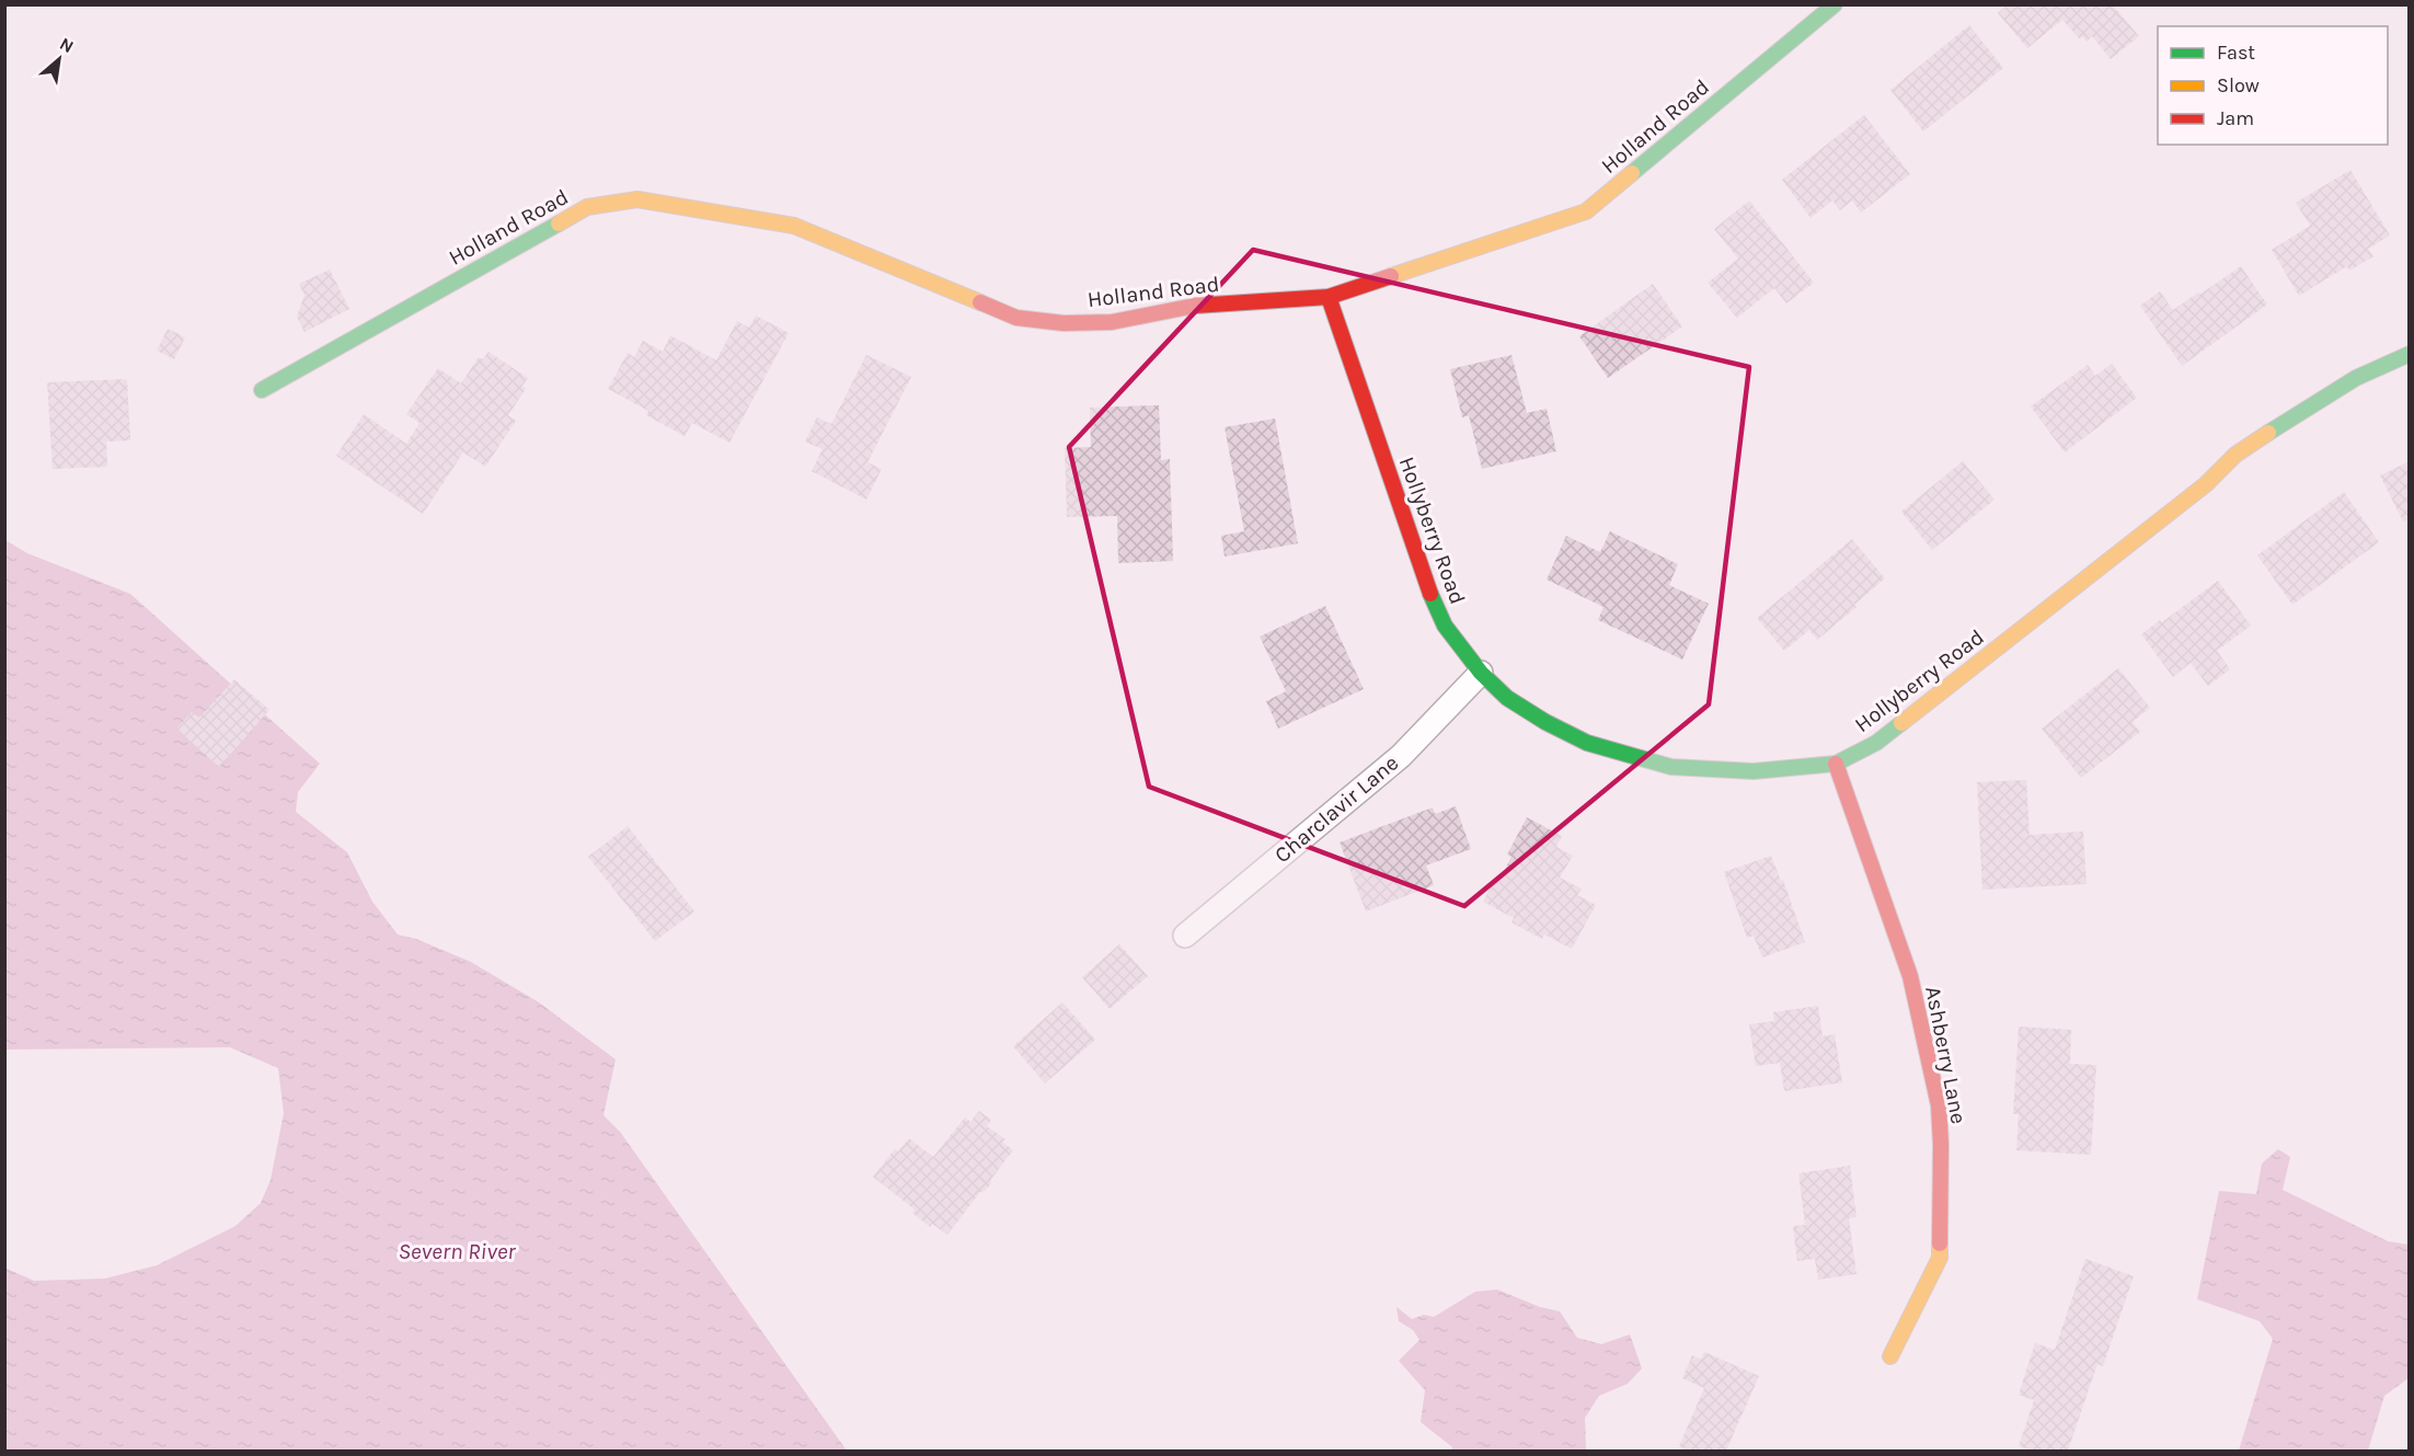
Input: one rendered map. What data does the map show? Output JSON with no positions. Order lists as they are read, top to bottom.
{
  "streets": {
    "street": ["Holland Road", "Hollyberry Road", "Ashberry Lane"],
    "lane": ["Charclavir Lane"]
  },
  "crossings": [
    ["Holland Road", "Hollyberry Road"],
    ["Hollyberry Road", "Charclavir Lane"],
    ["Hollyberry Road", "Ashberry Lane"]
  ],
  "water": ["Severn River"],
  "legend": ["Fast", "Slow", "Jam"],
  "north": "top right"
}
